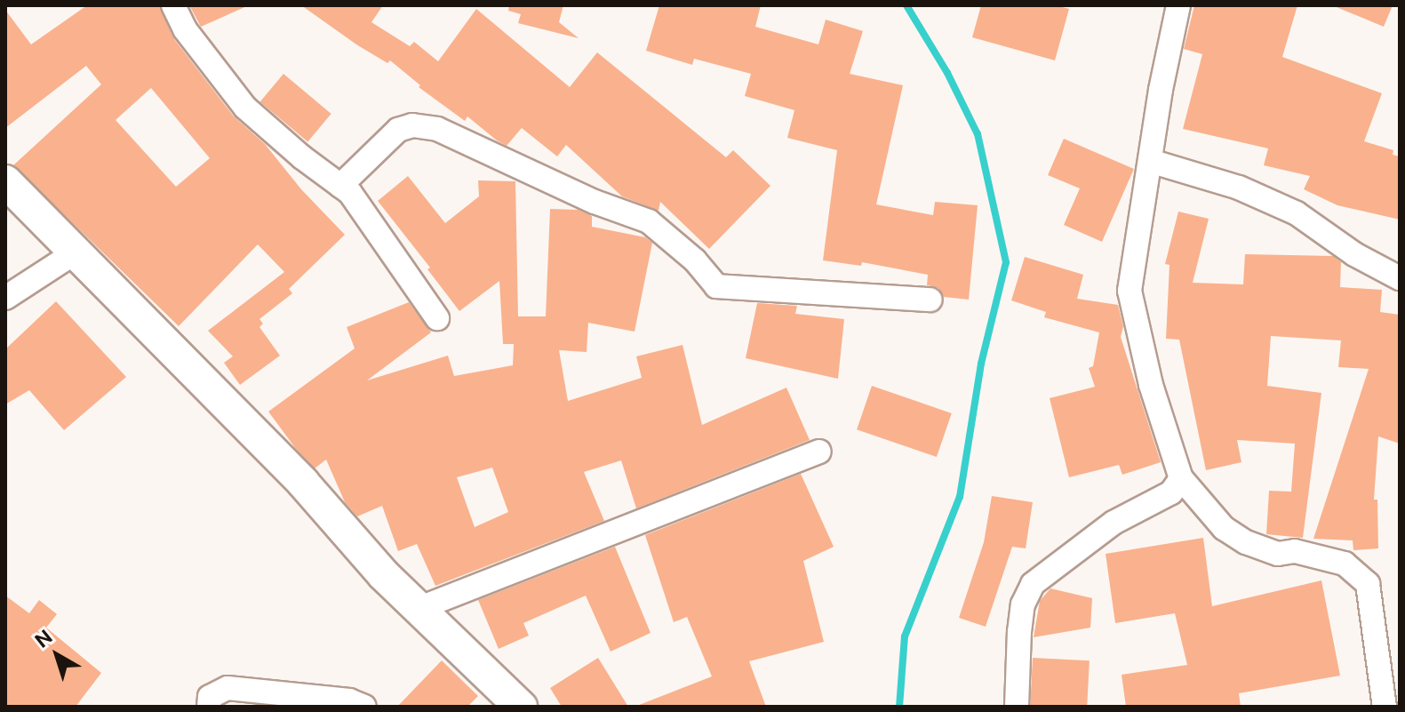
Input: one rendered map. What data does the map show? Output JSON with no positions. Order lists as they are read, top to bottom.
{
  "north": "top left"
}
